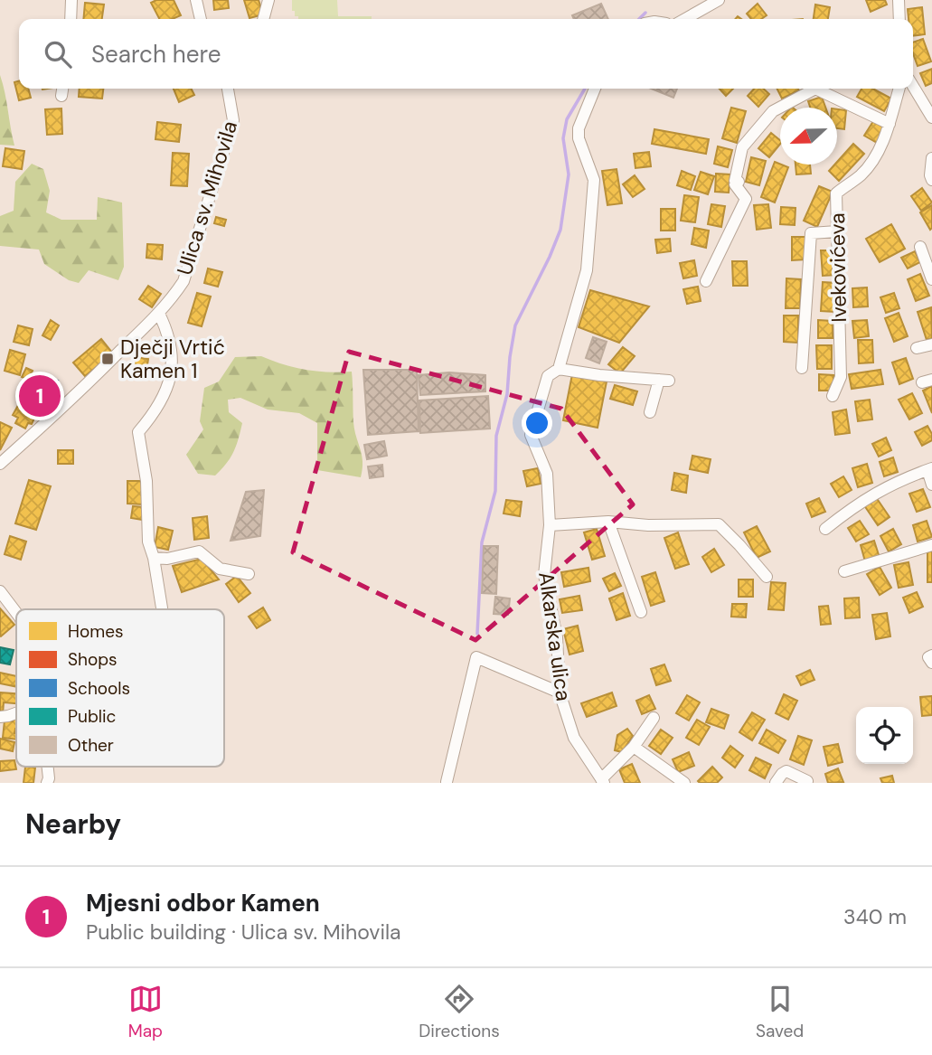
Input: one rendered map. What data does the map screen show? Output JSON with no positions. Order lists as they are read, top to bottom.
{
  "streets": {
    "street": ["Ulica sv. Mihovila", "Ivekovićeva", "Alkarska ulica"]
  },
  "places": {
    "transit": ["Dječji Vrtić Kamen 1"]
  },
  "legend": [
    "Homes",
    "Shops",
    "Schools",
    "Public",
    "Other"
  ],
  "north": "left",
  "page": {
    "search": "Search here",
    "pins": "1",
    "heading": "Nearby",
    "list": [
      {
        "mark": "1",
        "name": "Mjesni odbor Kamen",
        "note": "Public building · Ulica sv. Mihovila",
        "value": "340 m"
      }
    ],
    "nav": ["Map", "Directions", "Saved"]
  }
}
